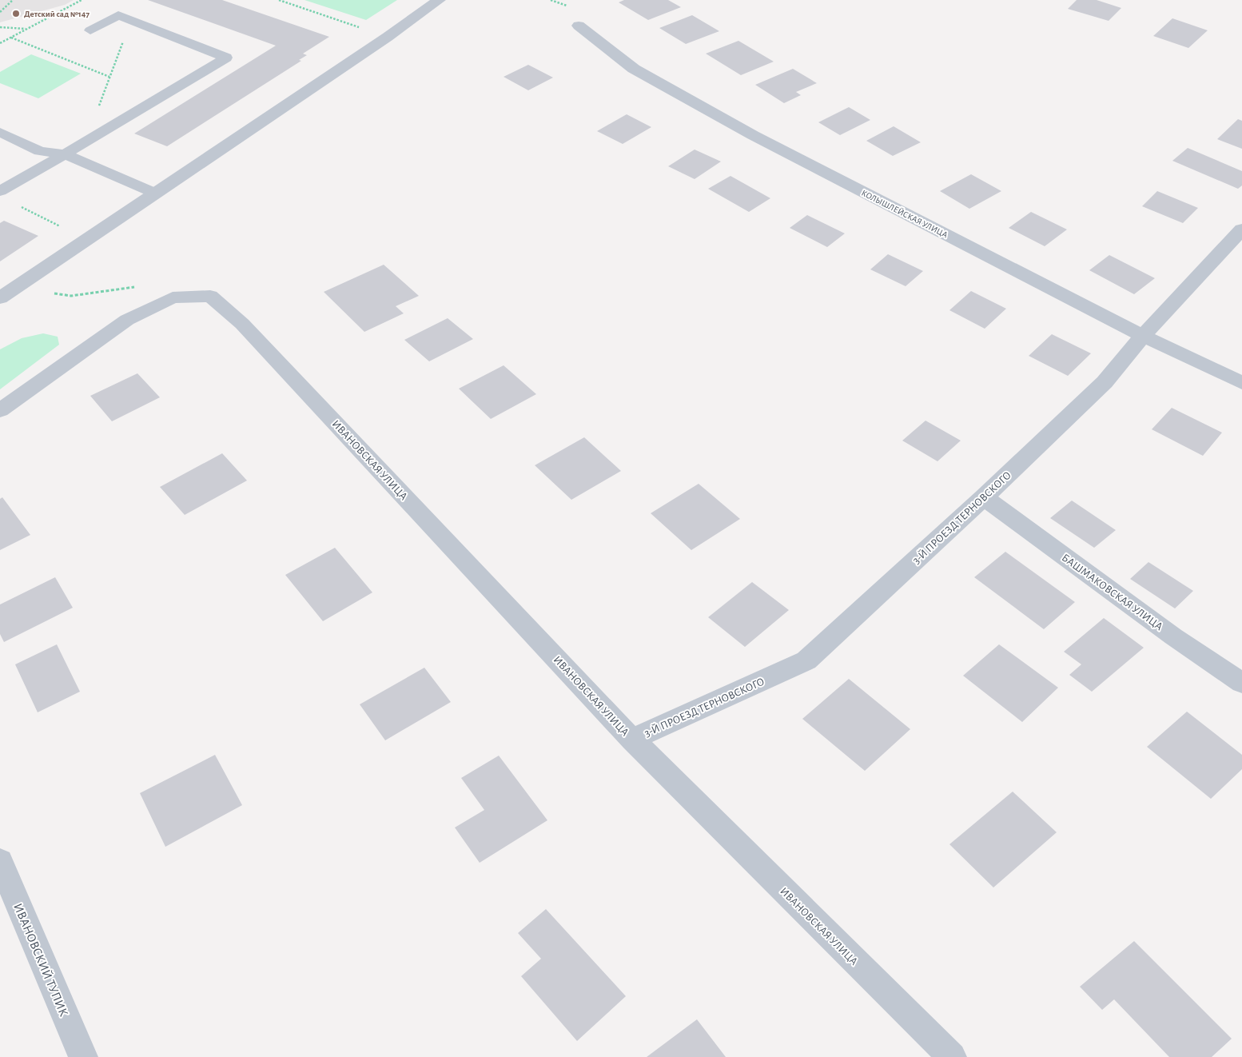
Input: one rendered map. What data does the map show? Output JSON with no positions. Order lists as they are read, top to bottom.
{
  "streets": {
    "street": [
      "КОЛЫШЛЕЙСКАЯ УЛИЦА",
      "ИВАНОВСКАЯ УЛИЦА",
      "3-Й ПРОЕЗД ТЕРНОВСКОГО",
      "БАШМАКОВСКАЯ УЛИЦА",
      "ИВАНОВСКИЙ ТУПИК"
    ]
  },
  "crossings": [
    ["КОЛЫШЛЕЙСКАЯ УЛИЦА", "3-Й ПРОЕЗД ТЕРНОВСКОГО"],
    ["ИВАНОВСКАЯ УЛИЦА", "3-Й ПРОЕЗД ТЕРНОВСКОГО"],
    ["3-Й ПРОЕЗД ТЕРНОВСКОГО", "БАШМАКОВСКАЯ УЛИЦА"]
  ],
  "places": ["Детский сад №147"]
}
